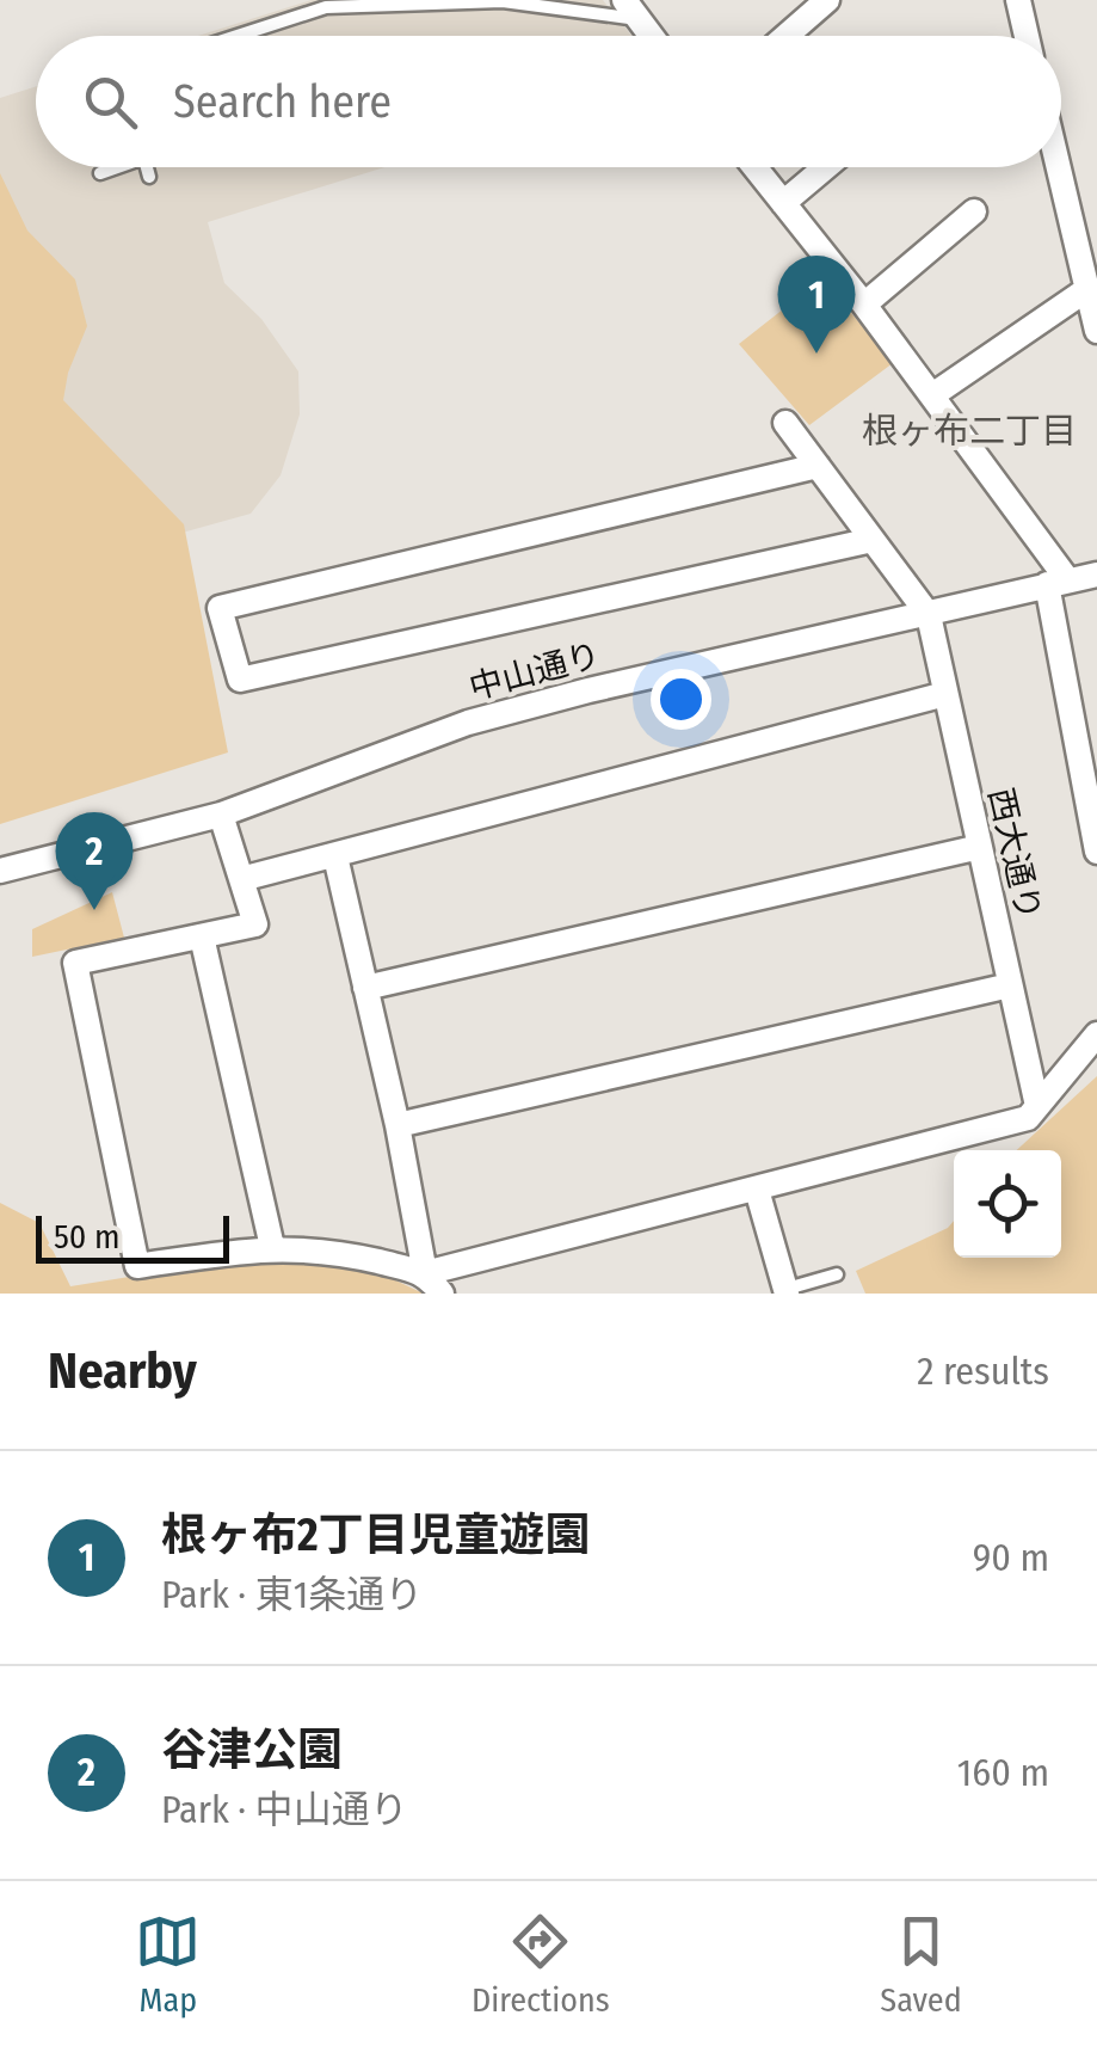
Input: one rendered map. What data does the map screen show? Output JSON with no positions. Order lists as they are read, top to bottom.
{
  "streets": {
    "street": ["中山通り", "西大通り"]
  },
  "crossings": [
    ["中山通り", "西大通り"]
  ],
  "districts": ["根ヶ布二丁目"],
  "scale_bar": "50 m",
  "page": {
    "search": "Search here",
    "pins": ["1", "2"],
    "scale": "50 m",
    "heading": ["Nearby", "2 results"],
    "list": [
      {
        "mark": "1",
        "name": "根ヶ布2丁目児童遊園",
        "note": "Park · 東1条通り",
        "value": "90 m"
      },
      {
        "mark": "2",
        "name": "谷津公園",
        "note": "Park · 中山通り",
        "value": "160 m"
      }
    ],
    "nav": ["Map", "Directions", "Saved"]
  }
}
